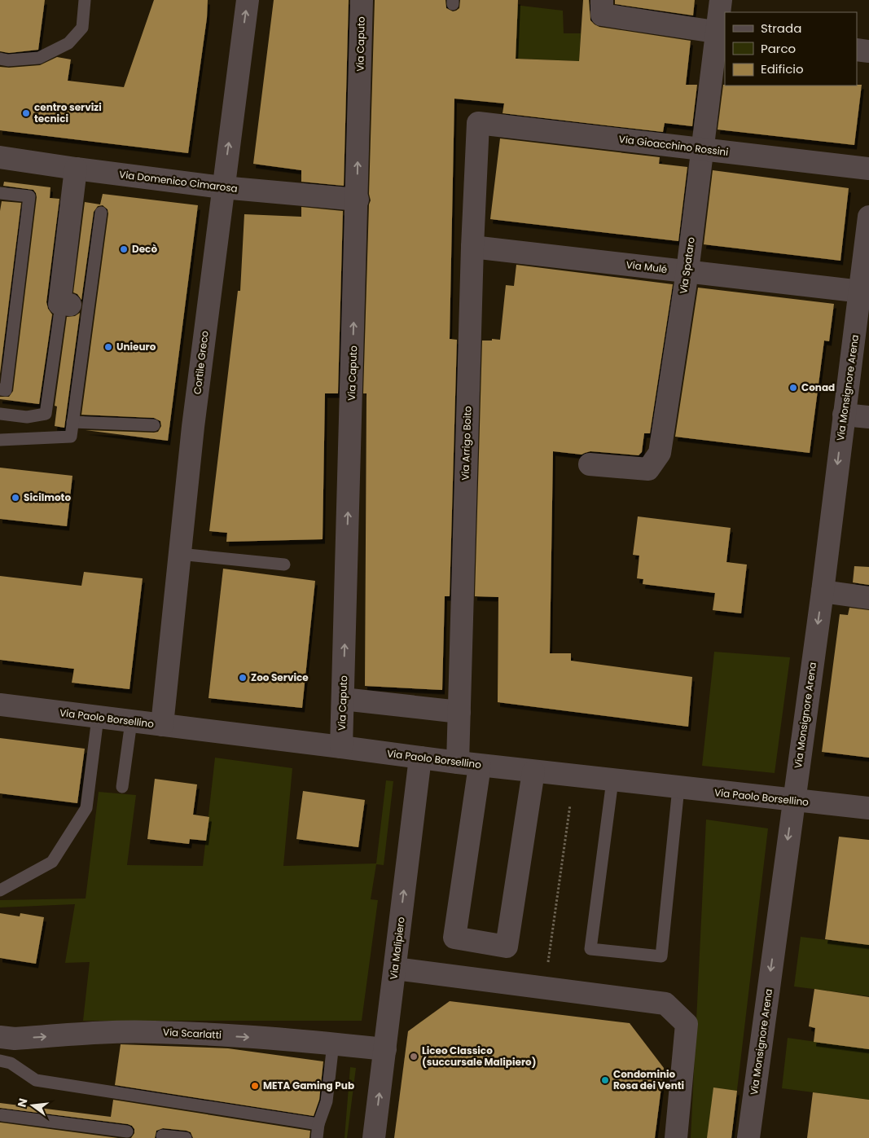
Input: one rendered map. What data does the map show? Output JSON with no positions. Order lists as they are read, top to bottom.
{
  "streets": {
    "street": [
      "Via Caputo",
      "Via Gioacchino Rossini",
      "Via Domenico Cimarosa",
      "Via Spataro",
      "Via Mulé",
      "Cortile Greco",
      "Via Monsignore Arena",
      "Via Arrigo Boito",
      "Via Paolo Borsellino",
      "Via Malipiero",
      "Via Scarlatti"
    ]
  },
  "crossings": [
    ["Via Caputo", "Via Domenico Cimarosa"],
    ["Via Caputo", "Via Paolo Borsellino"],
    ["Via Gioacchino Rossini", "Via Spataro"],
    ["Via Gioacchino Rossini", "Via Arrigo Boito"],
    ["Via Domenico Cimarosa", "Cortile Greco"],
    ["Via Spataro", "Via Mulé"],
    ["Via Mulé", "Via Monsignore Arena"],
    ["Via Mulé", "Via Arrigo Boito"],
    ["Cortile Greco", "Via Paolo Borsellino"],
    ["Via Monsignore Arena", "Via Paolo Borsellino"],
    ["Via Arrigo Boito", "Via Paolo Borsellino"],
    ["Via Paolo Borsellino", "Via Malipiero"],
    ["Via Malipiero", "Via Scarlatti"]
  ],
  "one_way": [
    "Via Caputo",
    "Via Monsignore Arena",
    "Via Malipiero",
    "Via Scarlatti"
  ],
  "places": [
    "centro servizi tecnici",
    "Decò",
    "Unieuro",
    "Conad",
    "Sicilmoto",
    "Zoo Service",
    "Liceo Classico (succursale Malipiero)",
    "Condominio Rosa dei Venti",
    "META Gaming Pub"
  ],
  "legend": ["Strada", "Parco", "Edificio"],
  "north": "left"
}
